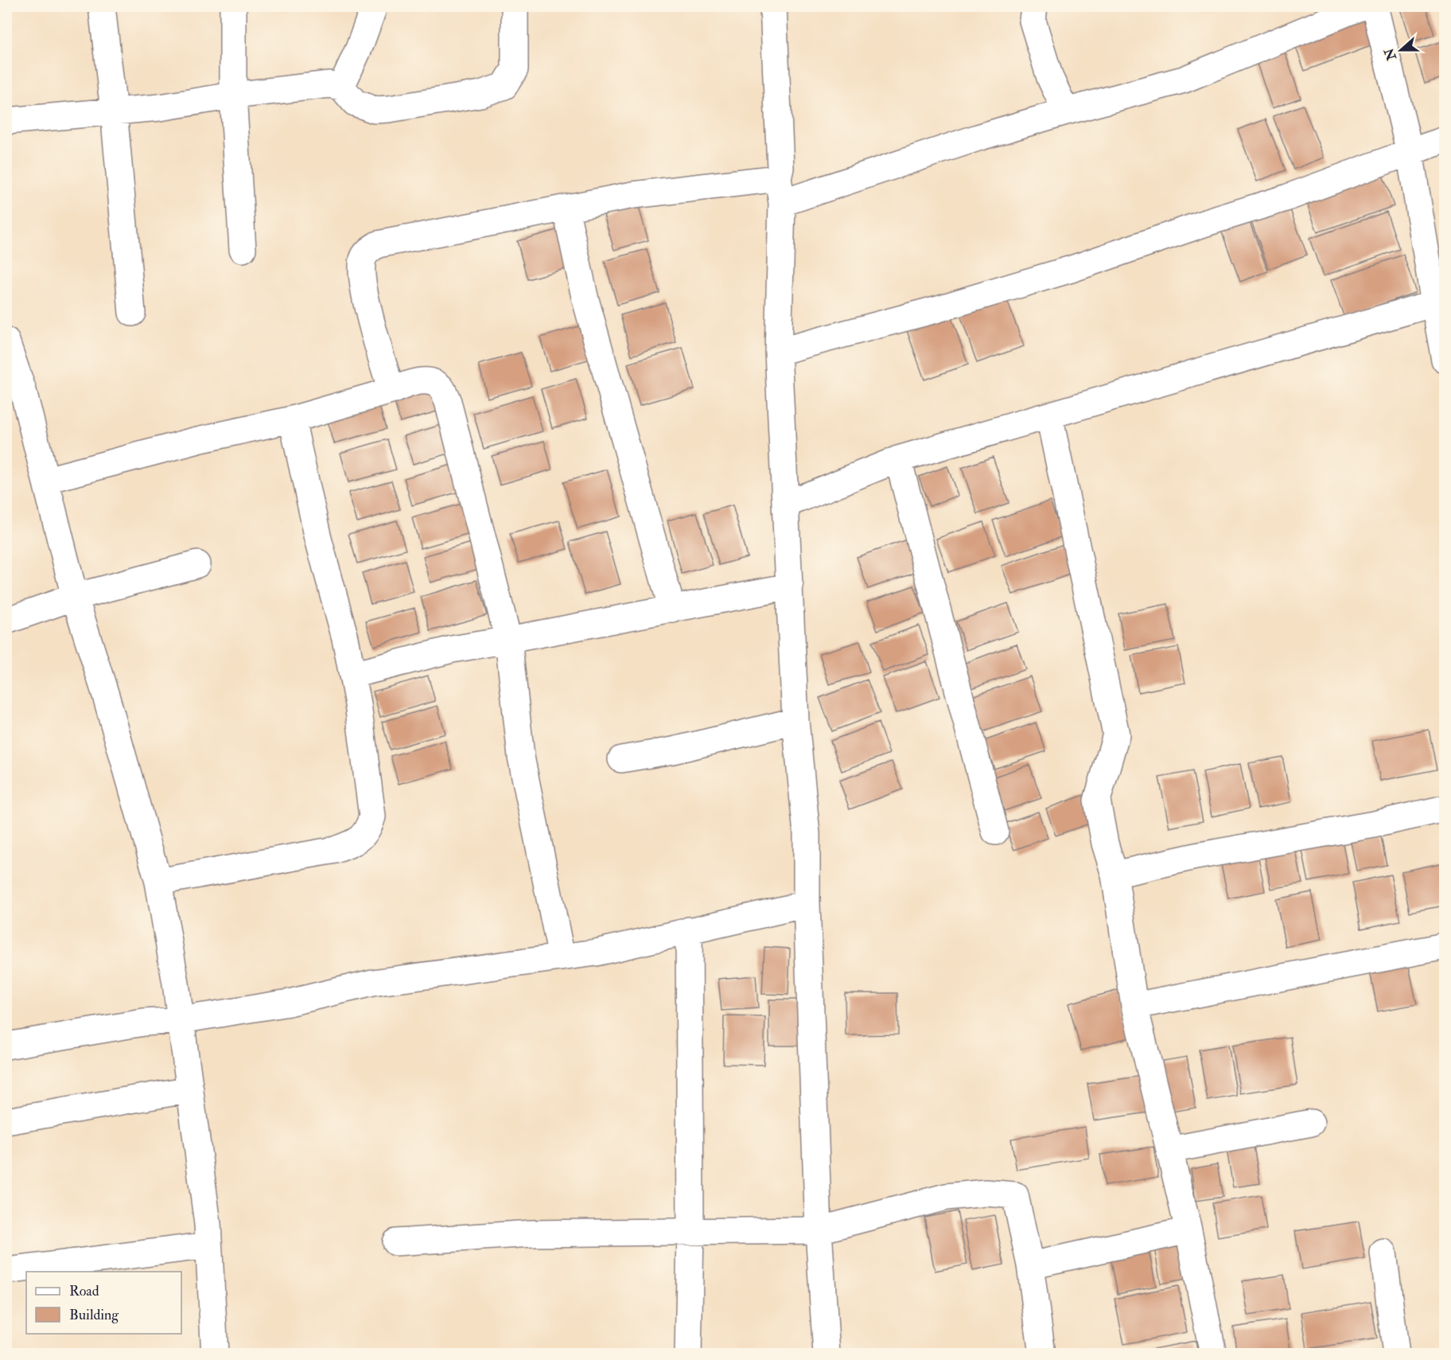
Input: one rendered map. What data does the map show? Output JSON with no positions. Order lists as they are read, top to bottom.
{
  "legend": ["Road", "Building"],
  "north": "left"
}
